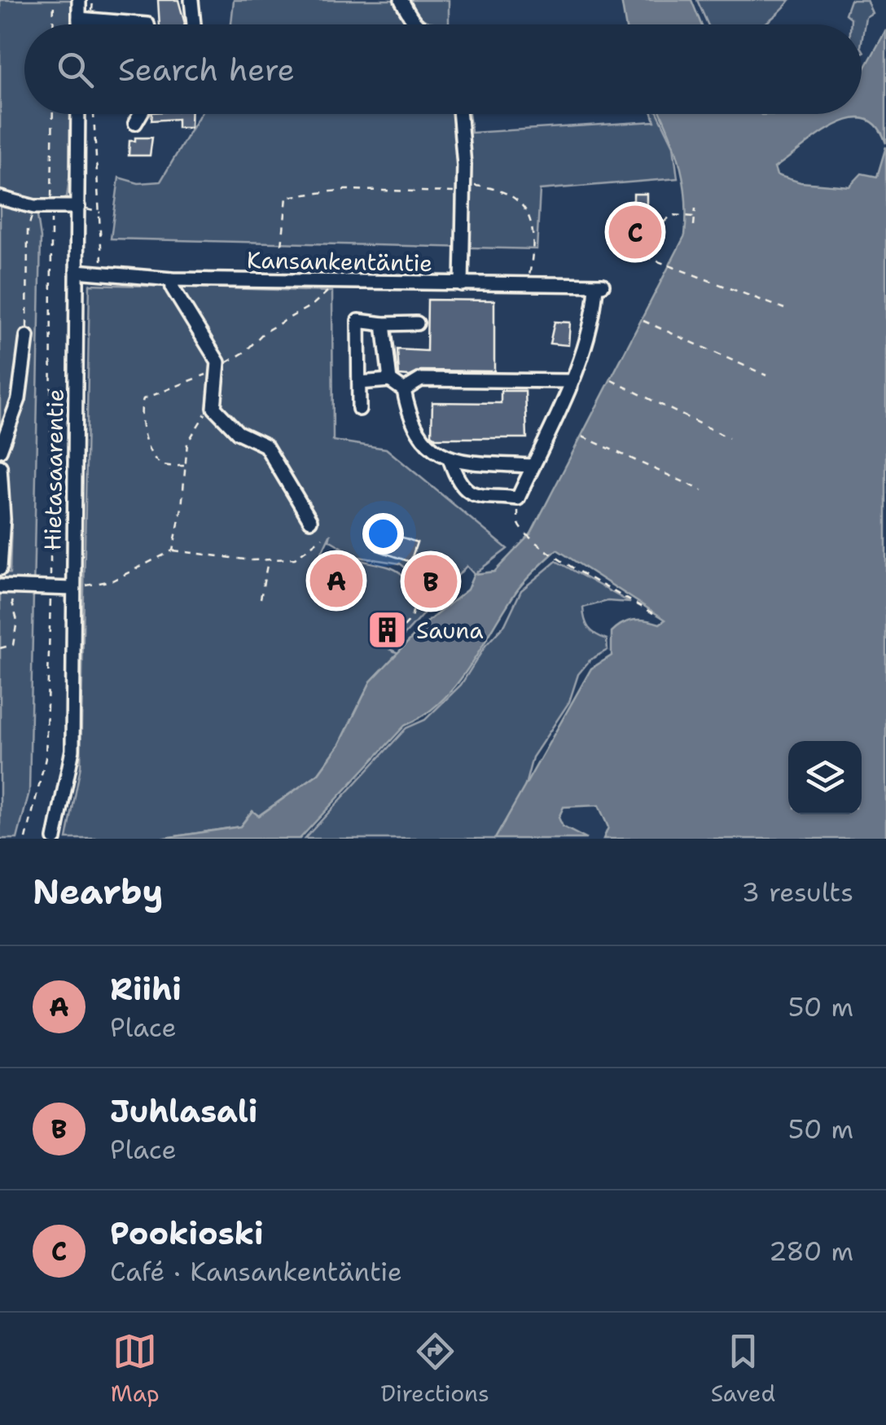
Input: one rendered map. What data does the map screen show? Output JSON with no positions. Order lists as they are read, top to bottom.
{
  "streets": {
    "street": ["Kansankentäntie", "Hietasaarentie"]
  },
  "crossings": [
    ["Kansankentäntie", "Hietasaarentie"]
  ],
  "places": {
    "building": ["Sauna"]
  },
  "page": {
    "search": "Search here",
    "pins": ["C", "A", "B"],
    "heading": ["Nearby", "3 results"],
    "list": [
      {
        "mark": "A",
        "name": "Riihi",
        "note": "Place",
        "value": "50 m"
      },
      {
        "mark": "B",
        "name": "Juhlasali",
        "note": "Place",
        "value": "50 m"
      },
      {
        "mark": "C",
        "name": "Pookioski",
        "note": "Café · Kansankentäntie",
        "value": "280 m"
      }
    ],
    "nav": ["Map", "Directions", "Saved"]
  }
}
